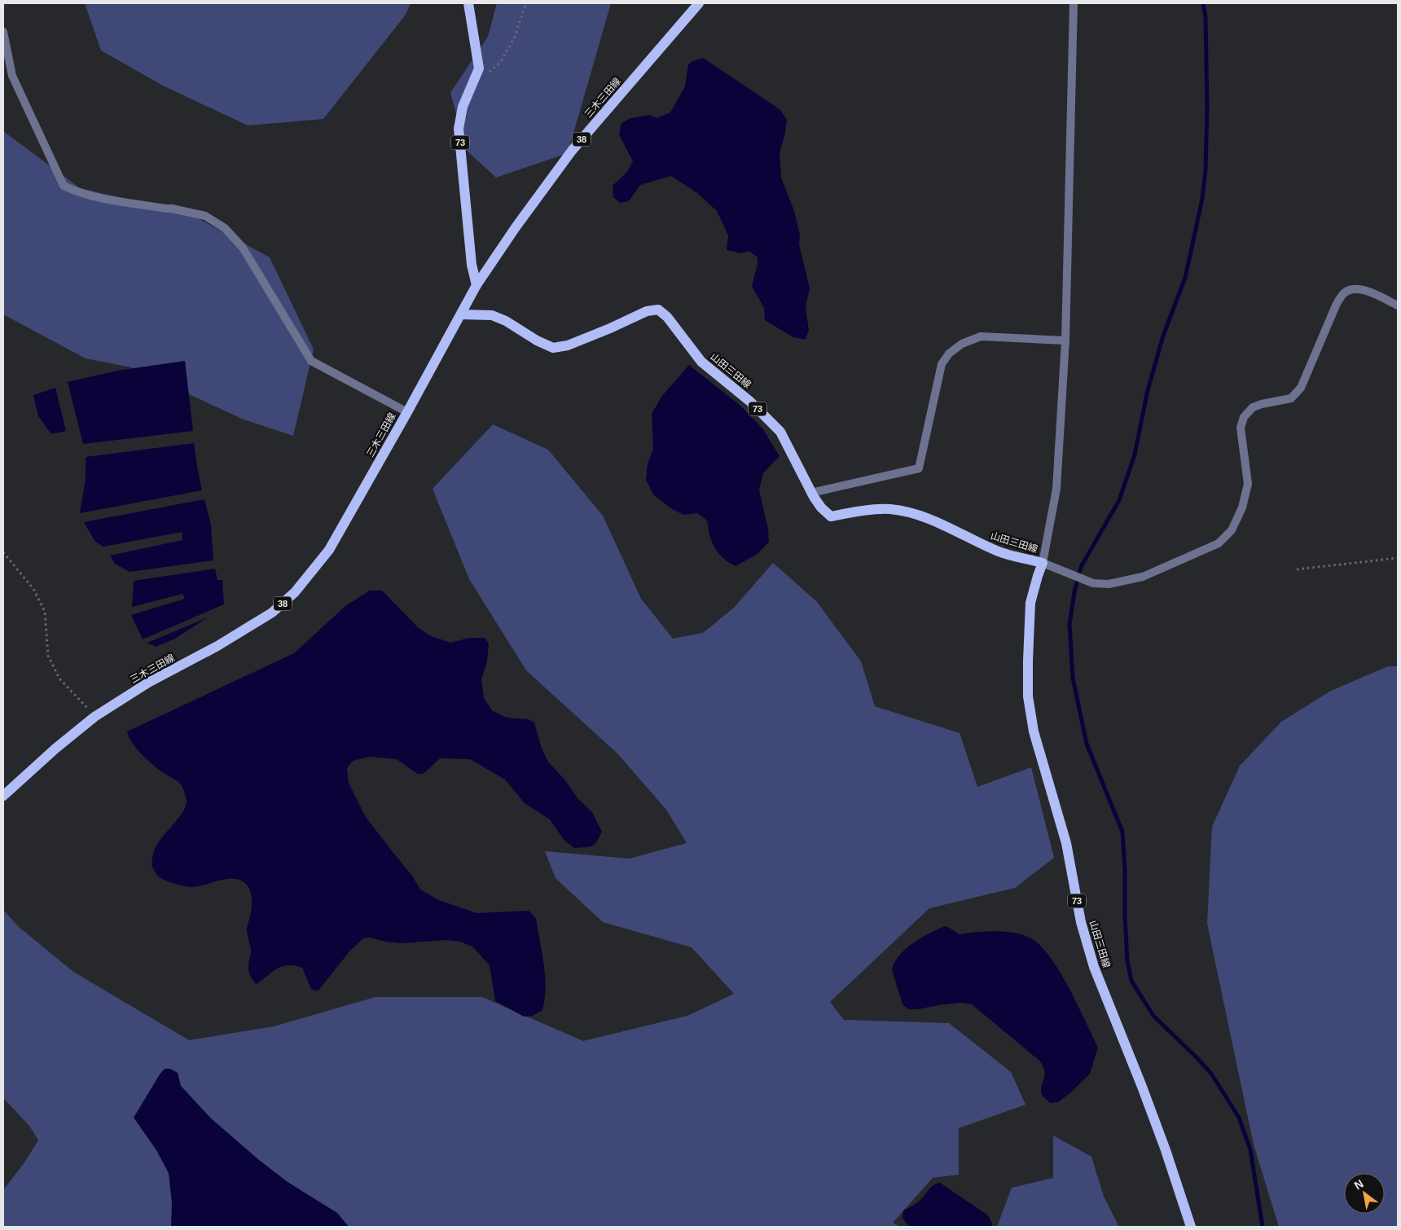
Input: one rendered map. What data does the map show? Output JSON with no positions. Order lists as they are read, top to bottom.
{
  "streets": {
    "main road": [
      "三木三田線",
      "38",
      "73",
      "山田三田線"
    ]
  },
  "crossings": [
    ["三木三田線", "73"],
    ["三木三田線", "山田三田線"]
  ],
  "north": "top left"
}
